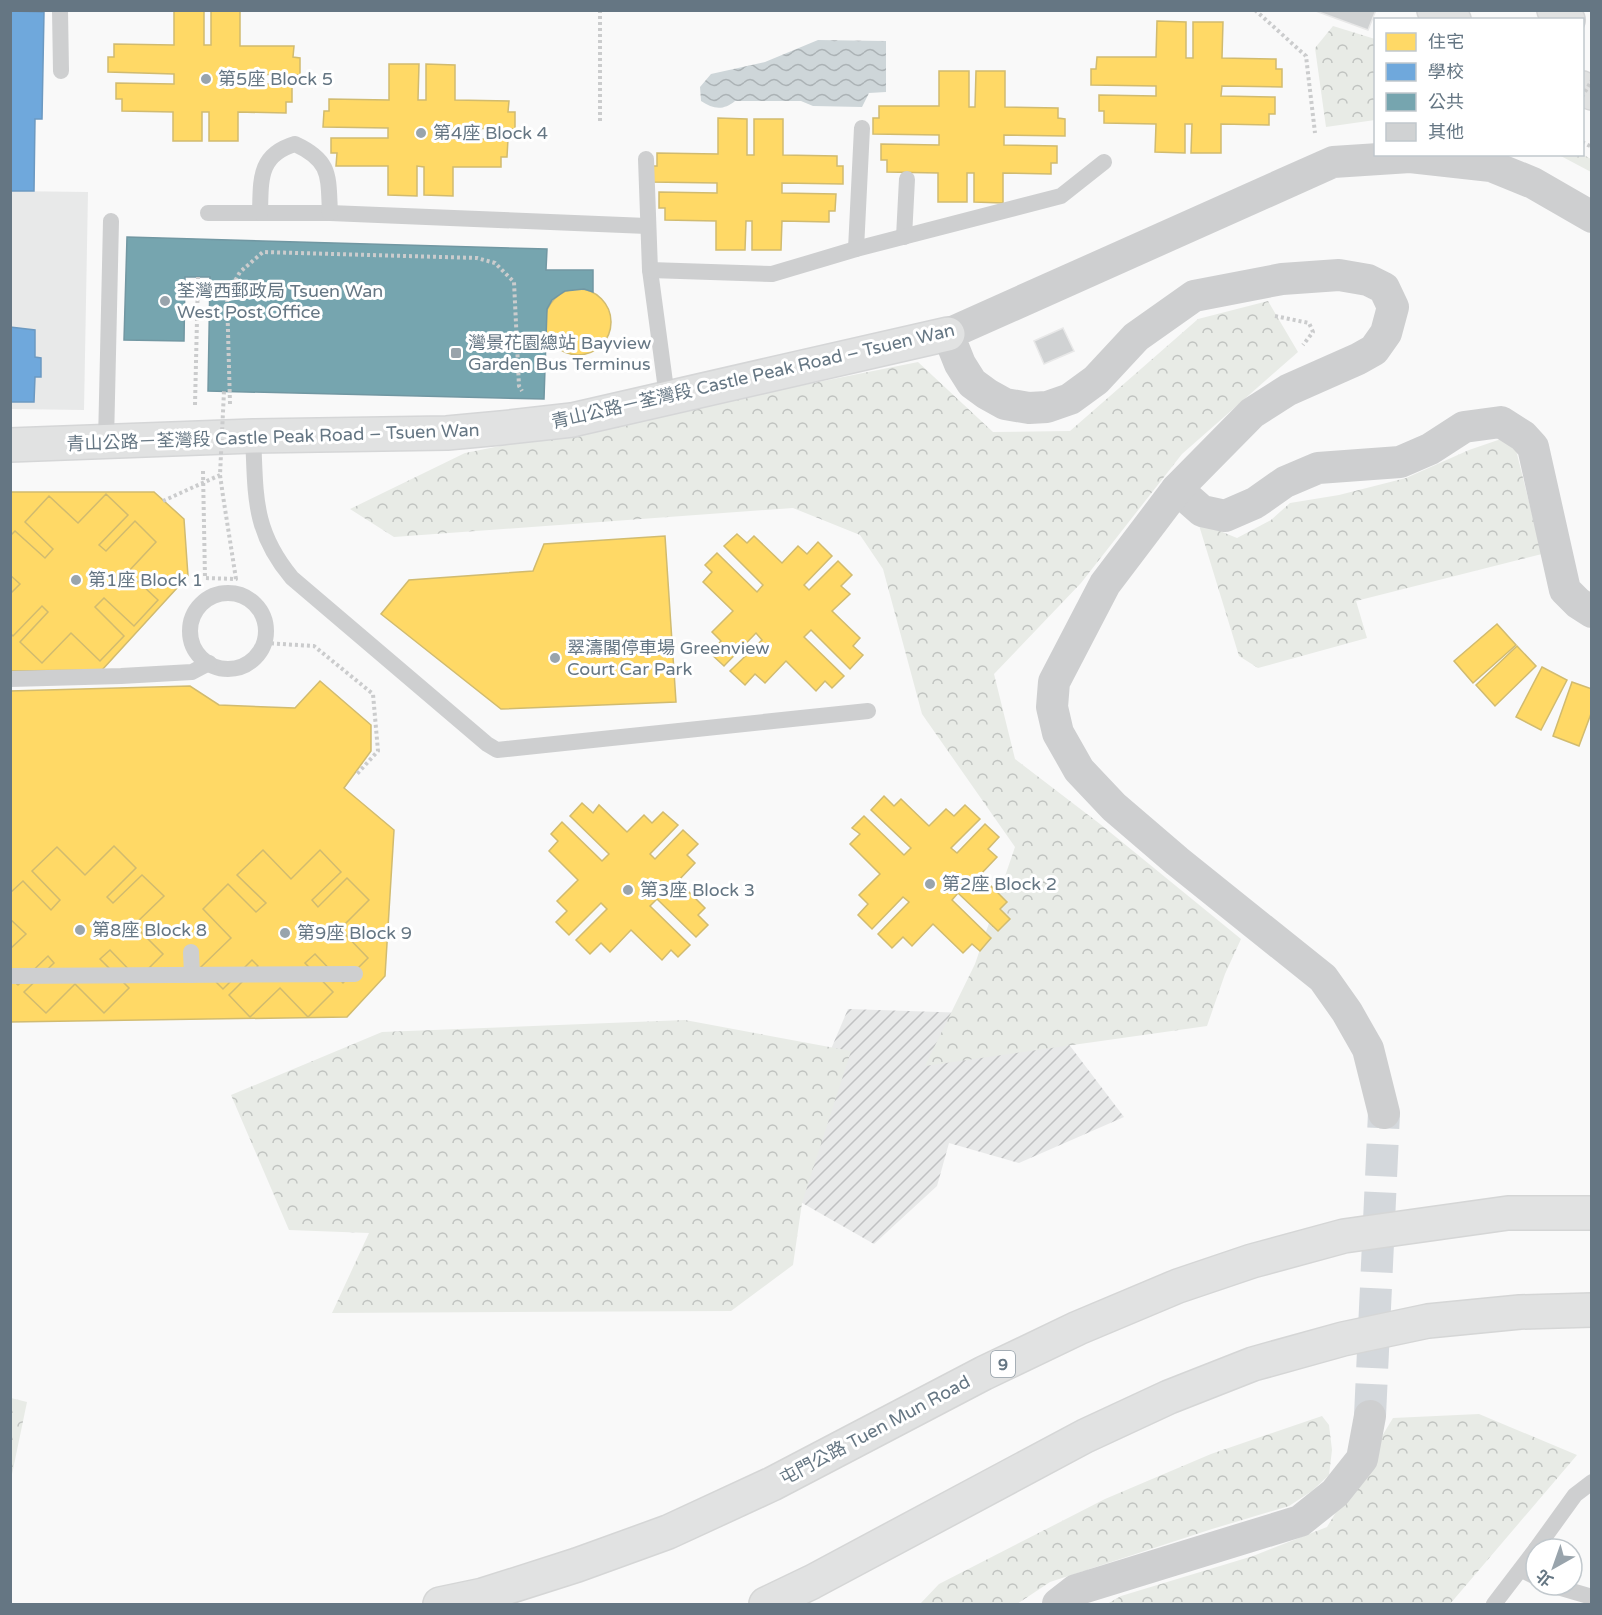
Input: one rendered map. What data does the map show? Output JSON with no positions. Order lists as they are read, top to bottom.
{
  "streets": {
    "main road": ["青山公路－荃灣段 Castle Peak Road – Tsuen Wan", "9", "屯門公路 Tuen Mun Road"]
  },
  "places": {
    "other": [
      "第5座 Block 5",
      "第4座 Block 4",
      "荃灣西郵政局 Tsuen Wan West Post Office",
      "第1座 Block 1",
      "翠濤閣停車場 Greenview Court Car Park",
      "第2座 Block 2",
      "第3座 Block 3",
      "第8座 Block 8",
      "第9座 Block 9"
    ],
    "transit": ["灣景花園總站 Bayview Garden Bus Terminus"]
  },
  "legend": [
    "住宅",
    "學校",
    "公共",
    "其他"
  ],
  "north": "bottom left"
}
